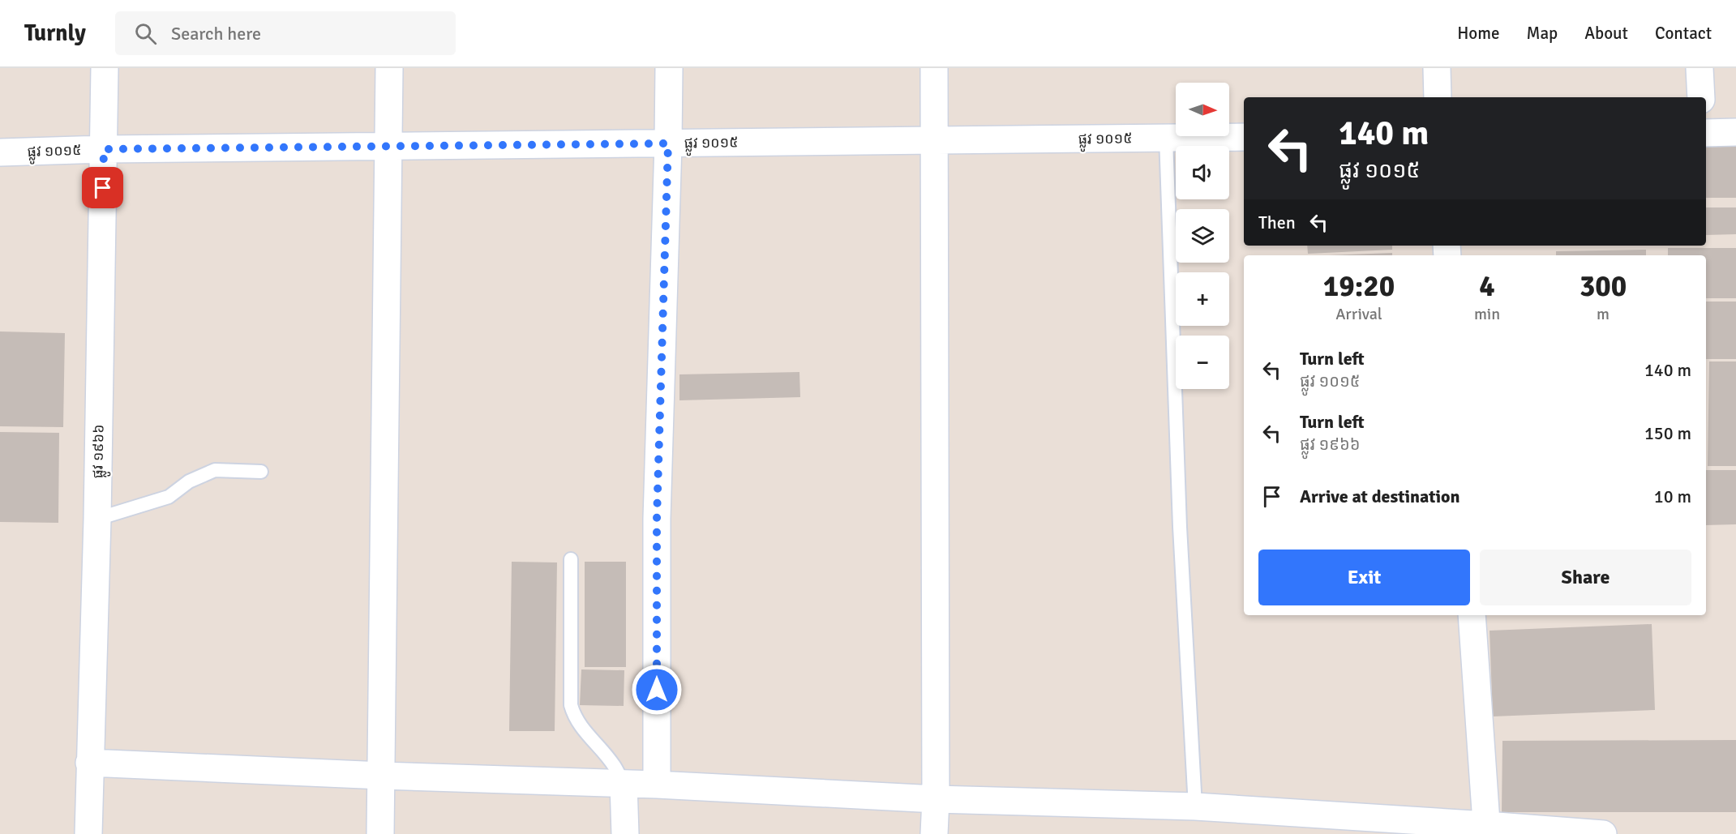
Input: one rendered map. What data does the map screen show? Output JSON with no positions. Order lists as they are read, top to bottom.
{
  "streets": {
    "street": ["ផ្លូវ ១០១៥", "ផ្លូវ ១៩៦៦"]
  },
  "crossings": [
    ["ផ្លូវ ១០១៥", "ផ្លូវ ១៩៦៦"]
  ],
  "north": "right",
  "page": {
    "header": "Turnly",
    "search": "Search here",
    "nav": [
      "Home",
      "Map",
      "About",
      "Contact"
    ],
    "map_buttons": ["+", "−"],
    "turn": ["140 m", "ផ្លូវ ១០១៥"],
    "then": "Then",
    "eta": [
      "19:20",
      "Arrival",
      "4",
      "min",
      "300",
      "m"
    ],
    "list": [
      {
        "name": "Turn left",
        "note": "ផ្លូវ ១០១៥",
        "value": "140 m"
      },
      {
        "name": "Turn left",
        "note": "ផ្លូវ ១៩៦៦",
        "value": "150 m"
      },
      {
        "name": "Arrive at destination",
        "value": "10 m"
      }
    ],
    "buttons": ["Exit", "Share"]
  }
}
